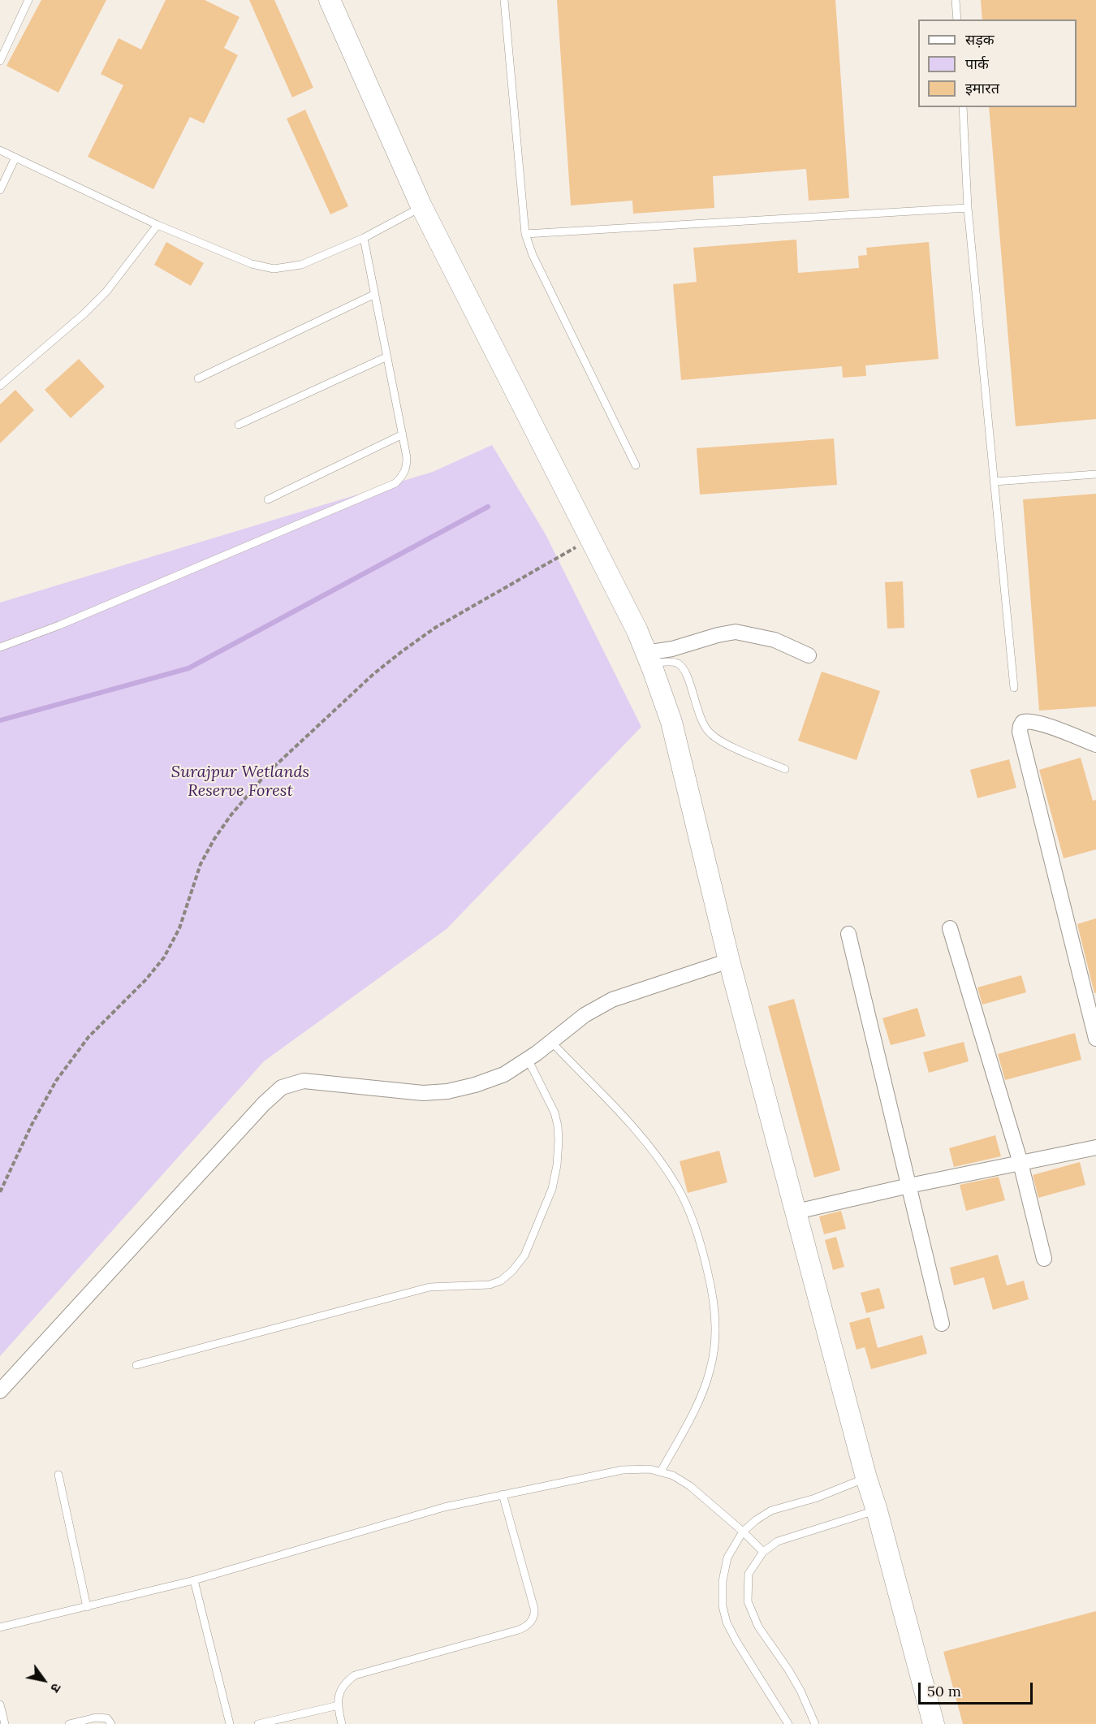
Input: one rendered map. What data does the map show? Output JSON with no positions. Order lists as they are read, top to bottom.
{
  "parks": ["Surajpur Wetlands Reserve Forest"],
  "legend": ["सड़क", "पार्क", "इमारत"],
  "scale_bar": "50 m",
  "north": "bottom right"
}
